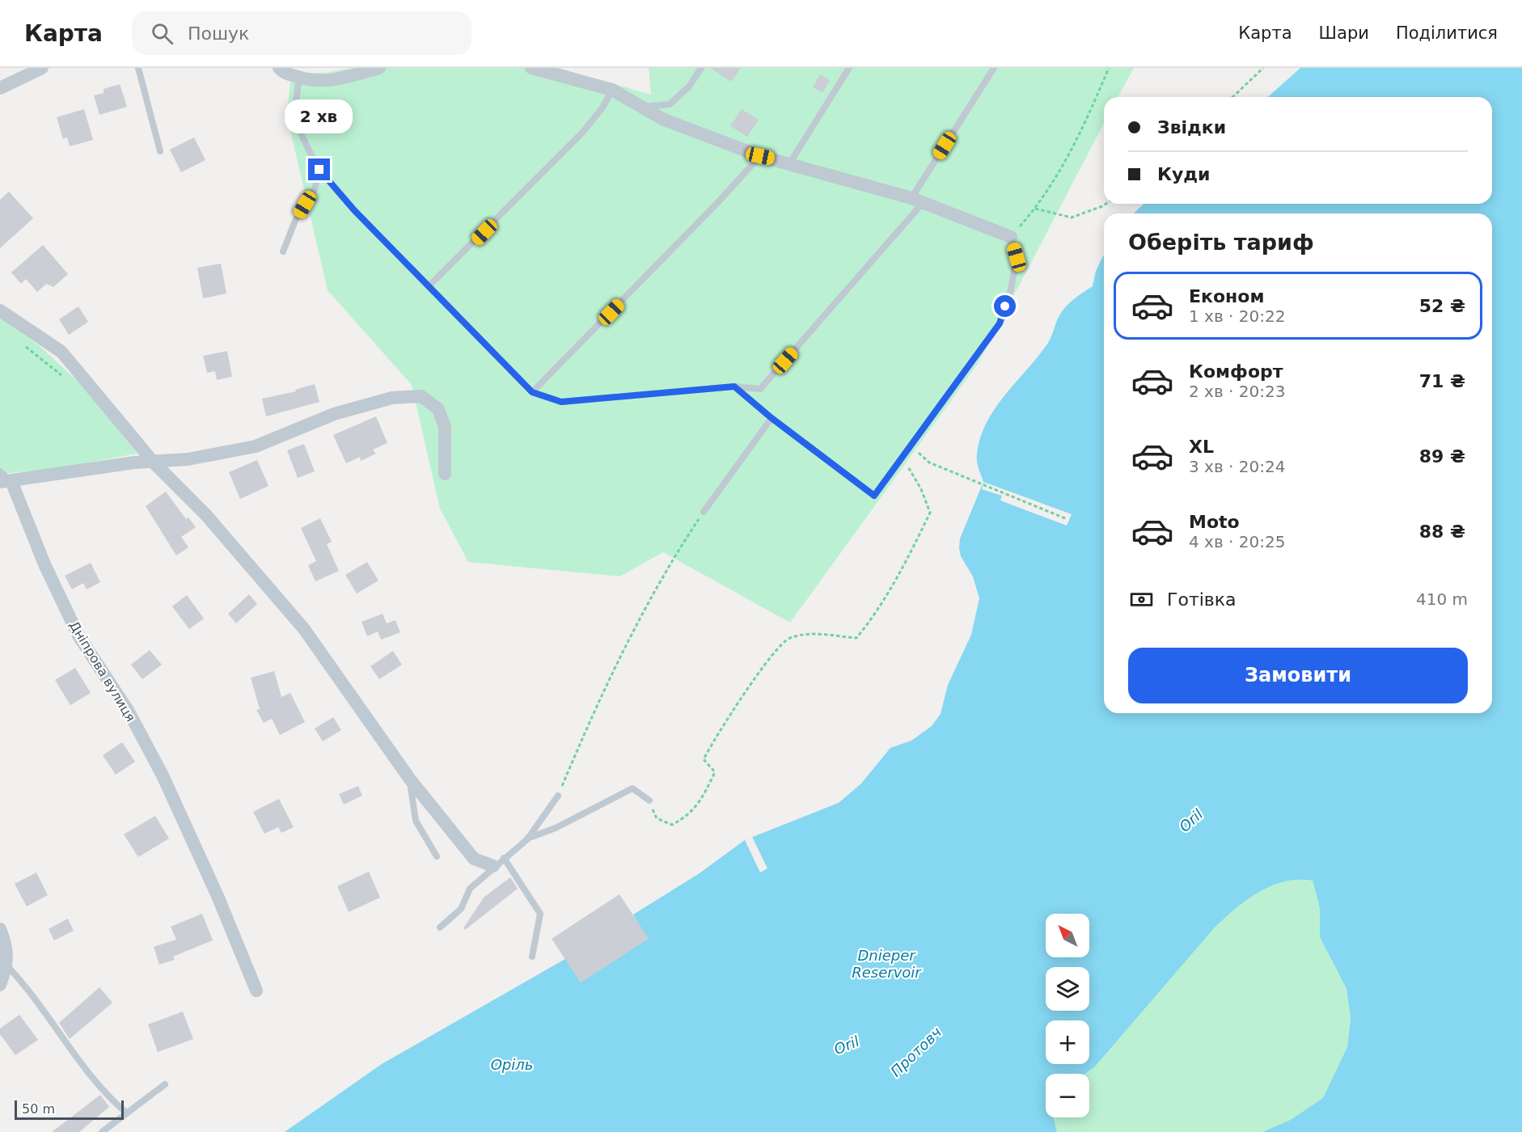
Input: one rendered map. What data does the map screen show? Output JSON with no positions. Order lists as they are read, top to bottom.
{
  "streets": {
    "street": ["Дніпрова вулиця"]
  },
  "water": [
    "Oril",
    "Dnieper Reservoir",
    "Протовч",
    "Орiль"
  ],
  "scale_bar": "50 m",
  "north": "top left",
  "page": {
    "header": "Карта",
    "search": "Пошук",
    "nav": ["Карта", "Шари", "Поділитися"],
    "banner": ["Звідки", "Куди"],
    "bubble": "2 хв",
    "heading": "Оберіть тариф",
    "list": [
      {
        "name": "Економ",
        "note": "1 хв · 20:22",
        "value": "52 ₴"
      },
      {
        "name": "Комфорт",
        "note": "2 хв · 20:23",
        "value": "71 ₴"
      },
      {
        "name": "XL",
        "note": "3 хв · 20:24",
        "value": "89 ₴"
      },
      {
        "name": "Moto",
        "note": "4 хв · 20:25",
        "value": "88 ₴"
      }
    ],
    "pay": ["Готівка", "410 m"],
    "buttons": "Замовити",
    "map_buttons": ["+", "−"],
    "scale": "50 m"
  }
}
